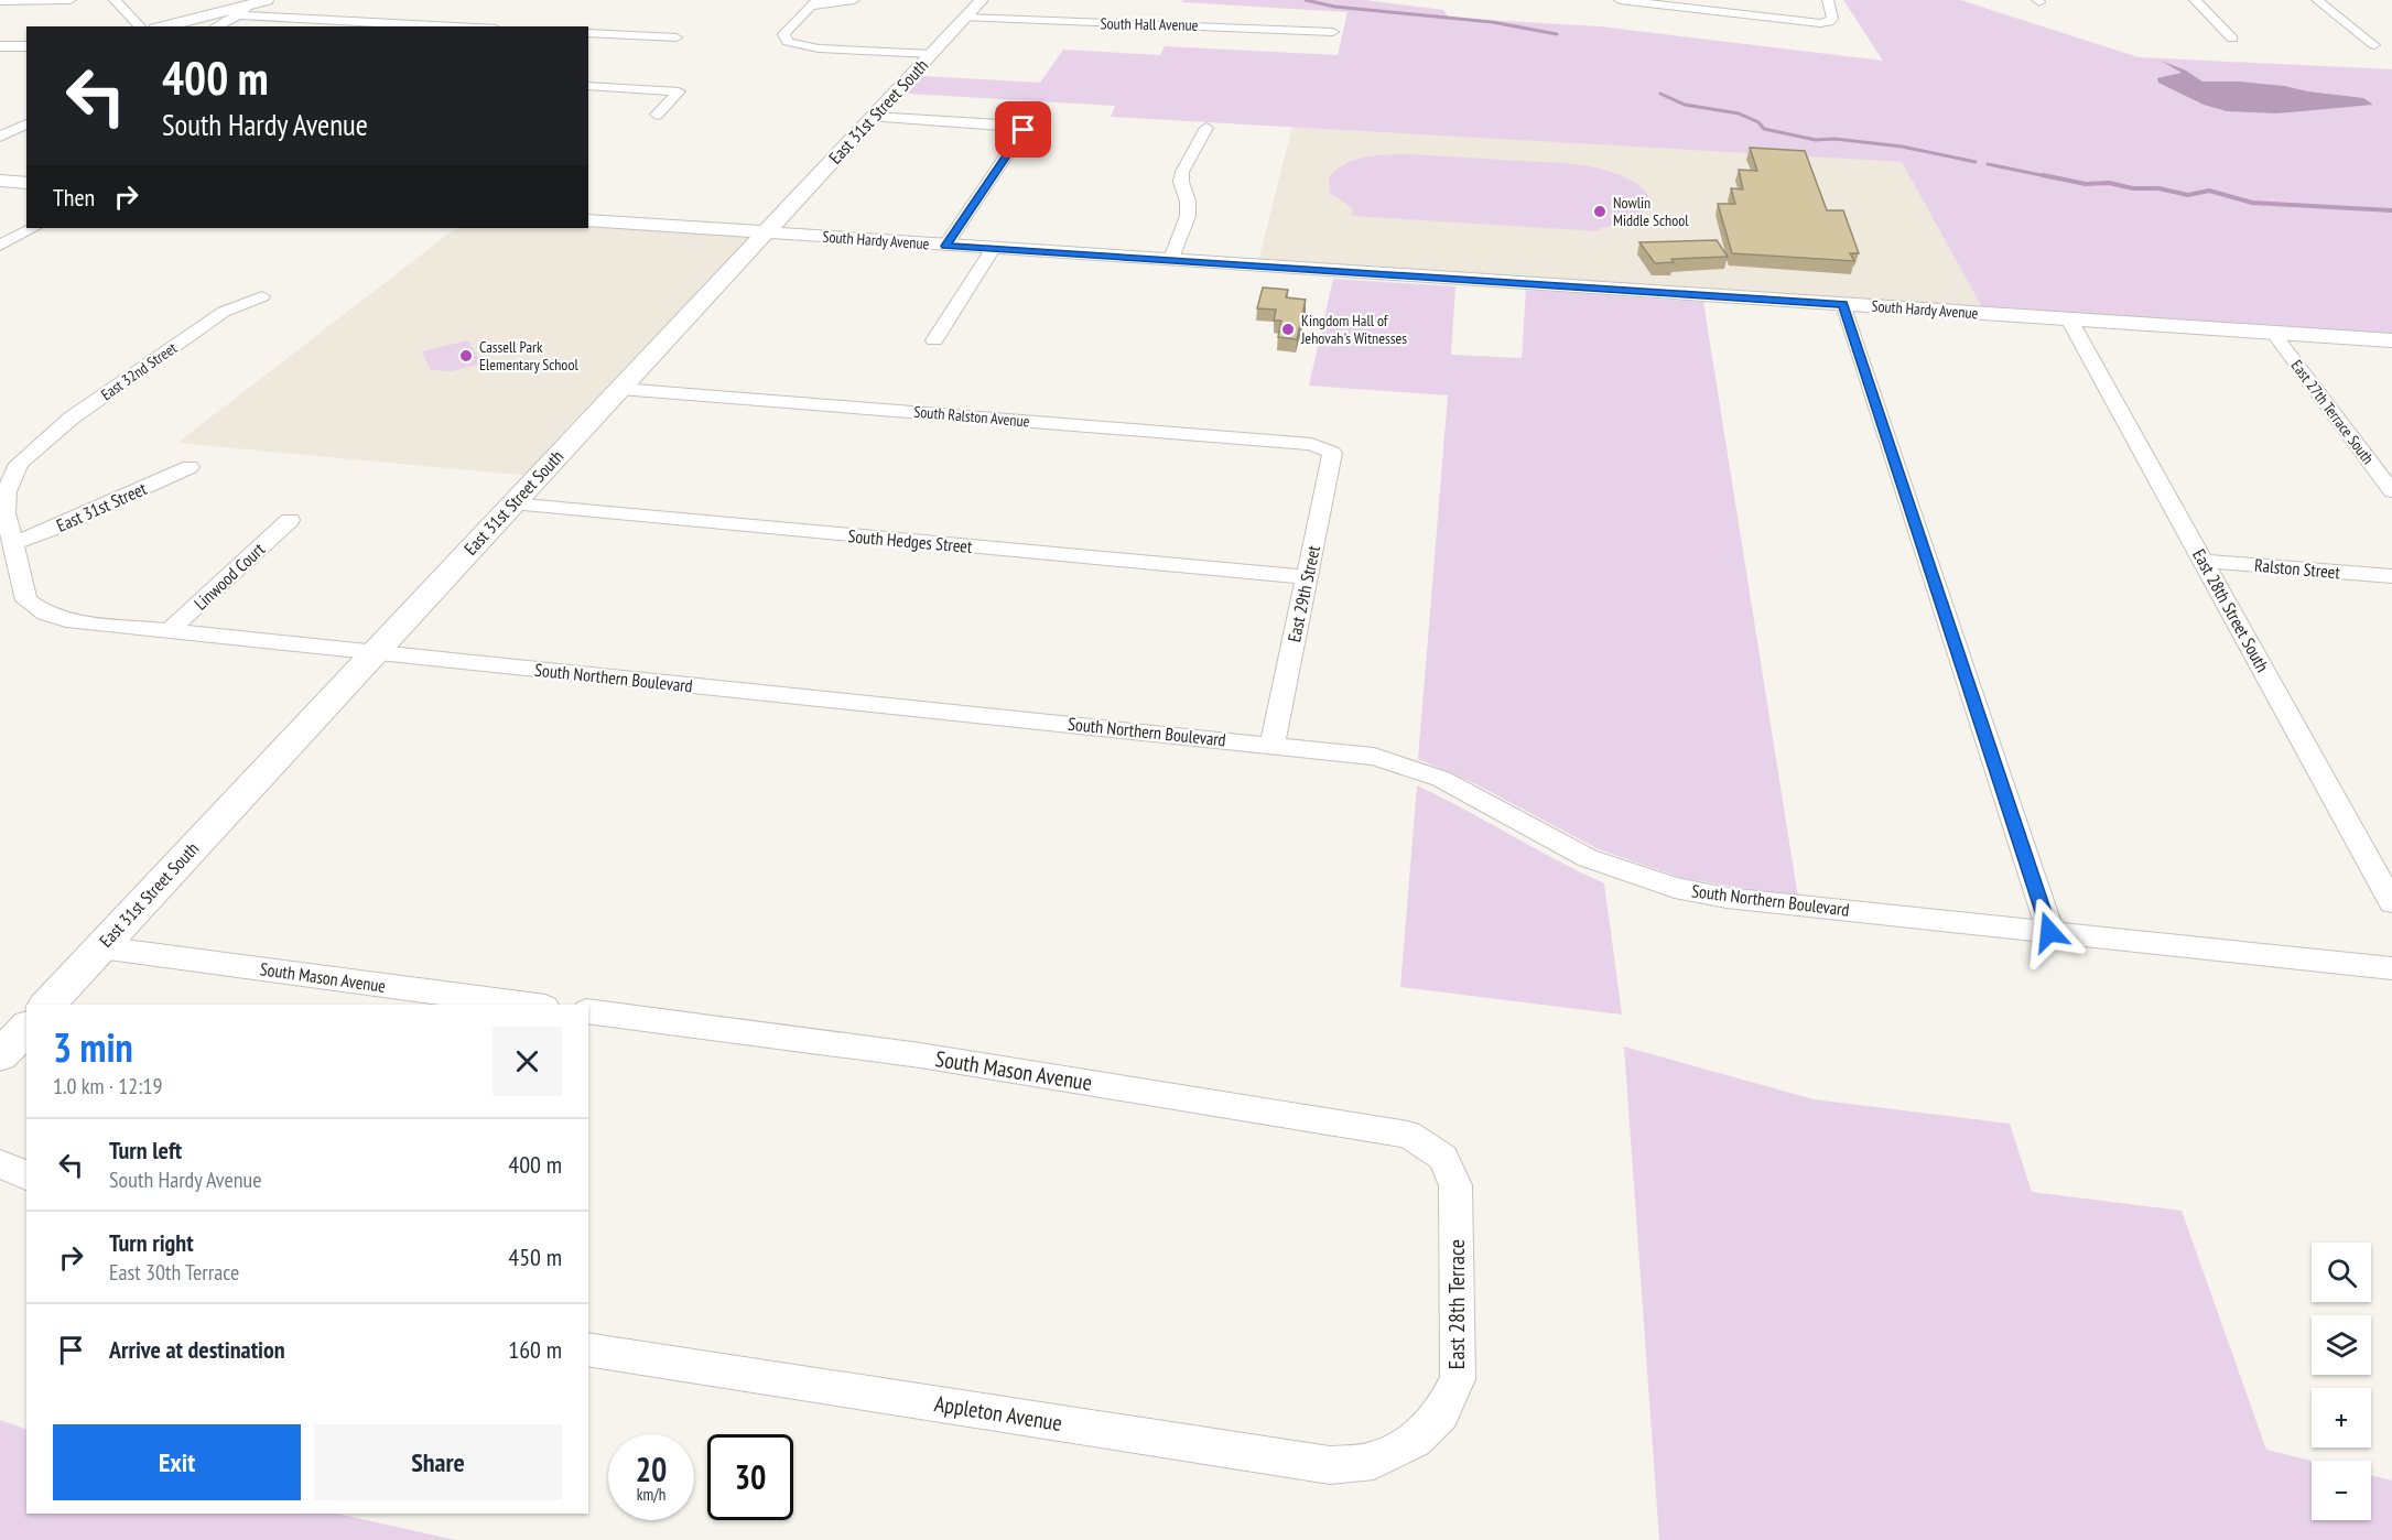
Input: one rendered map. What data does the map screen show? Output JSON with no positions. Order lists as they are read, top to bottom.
{
  "streets": {
    "street": [
      "South Hall Avenue",
      "East 31st Street South",
      "South Hardy Avenue",
      "East 32nd Street",
      "East 27th Terrace South",
      "South Ralston Avenue",
      "East 31st Street",
      "South Hedges Street",
      "Ralston Street",
      "Linwood Court",
      "East 29th Street",
      "East 28th Street South",
      "South Northern Boulevard",
      "South Mason Avenue",
      "East 28th Terrace",
      "Appleton Avenue"
    ]
  },
  "crossings": [
    ["South Hall Avenue", "East 31st Street South"],
    ["East 31st Street South", "South Hardy Avenue"],
    ["East 31st Street South", "South Ralston Avenue"],
    ["East 31st Street South", "South Hedges Street"],
    ["East 31st Street South", "South Northern Boulevard"],
    ["East 31st Street South", "South Mason Avenue"],
    ["South Hardy Avenue", "East 27th Terrace South"],
    ["South Hardy Avenue", "East 28th Street South"],
    ["East 32nd Street", "South Northern Boulevard"],
    ["South Ralston Avenue", "East 29th Street"],
    ["East 31st Street", "South Northern Boulevard"],
    ["South Hedges Street", "East 29th Street"],
    ["Ralston Street", "East 28th Street South"],
    ["Linwood Court", "South Northern Boulevard"],
    ["East 29th Street", "South Northern Boulevard"],
    ["South Mason Avenue", "East 28th Terrace"],
    ["East 28th Terrace", "Appleton Avenue"]
  ],
  "places": ["Nowlin Middle School", "Kingdom Hall of Jehovah's Witnesses", "Cassell Park Elementary School"],
  "page": {
    "turn": ["400 m", "South Hardy Avenue"],
    "then": "Then",
    "heading": ["3 min", "1.0 km · 12:19"],
    "list": [
      {
        "name": "Turn left",
        "note": "South Hardy Avenue",
        "value": "400 m"
      },
      {
        "name": "Turn right",
        "note": "East 30th Terrace",
        "value": "450 m"
      },
      {
        "name": "Arrive at destination",
        "value": "160 m"
      }
    ],
    "map_buttons": ["+", "−"],
    "buttons": ["Exit", "Share"],
    "speed": "20 km/h",
    "limit": "30"
  }
}
